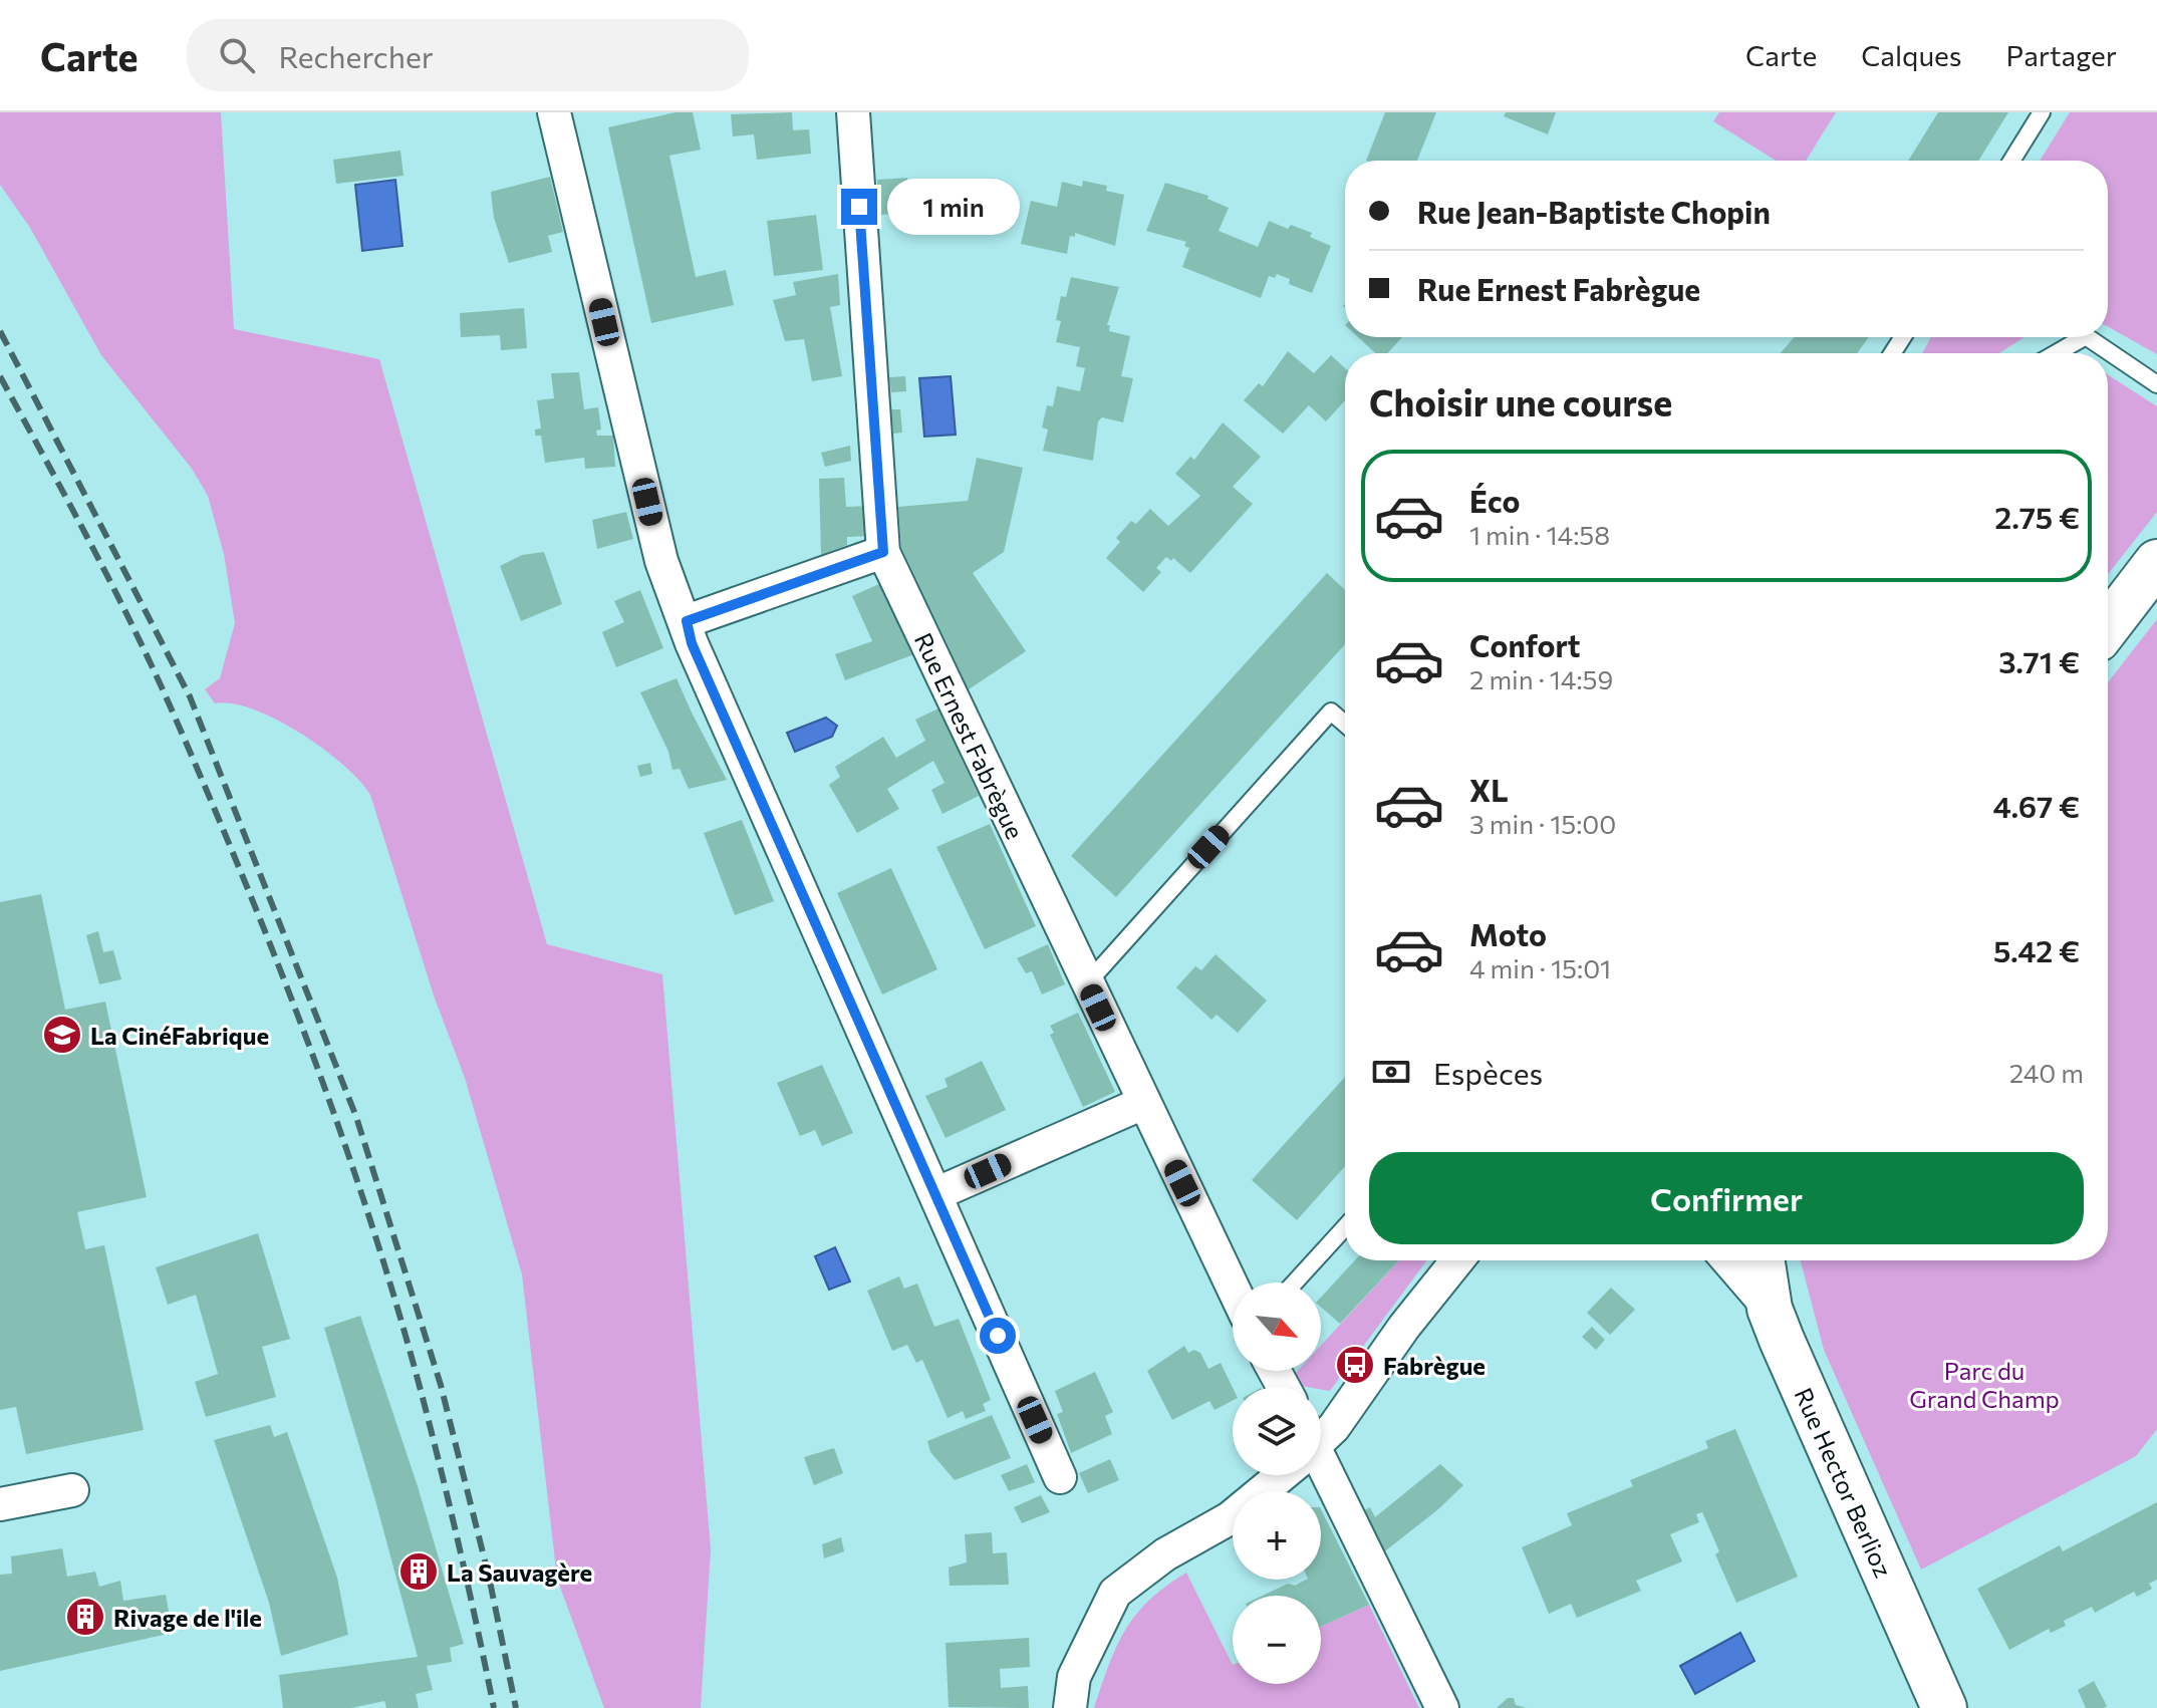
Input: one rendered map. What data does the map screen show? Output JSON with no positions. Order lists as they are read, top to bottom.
{
  "streets": {
    "street": ["Rue Ernest Fabrègue", "Rue Hector Berlioz"]
  },
  "parks": ["Parc du Grand Champ"],
  "places": {
    "school or university": ["La CinéFabrique"],
    "bus stop": ["Fabrègue"],
    "building": ["La Sauvagère", "Rivage de l'ile"]
  },
  "north": "bottom right",
  "page": {
    "header": "Carte",
    "search": "Rechercher",
    "nav": ["Carte", "Calques", "Partager"],
    "banner": ["Rue Jean-Baptiste Chopin", "Rue Ernest Fabrègue"],
    "bubble": "1 min",
    "heading": "Choisir une course",
    "list": [
      {
        "name": "Éco",
        "note": "1 min · 14:58",
        "value": "2.75 €"
      },
      {
        "name": "Confort",
        "note": "2 min · 14:59",
        "value": "3.71 €"
      },
      {
        "name": "XL",
        "note": "3 min · 15:00",
        "value": "4.67 €"
      },
      {
        "name": "Moto",
        "note": "4 min · 15:01",
        "value": "5.42 €"
      }
    ],
    "pay": ["Espèces", "240 m"],
    "buttons": "Confirmer",
    "map_buttons": ["+", "−"]
  }
}
